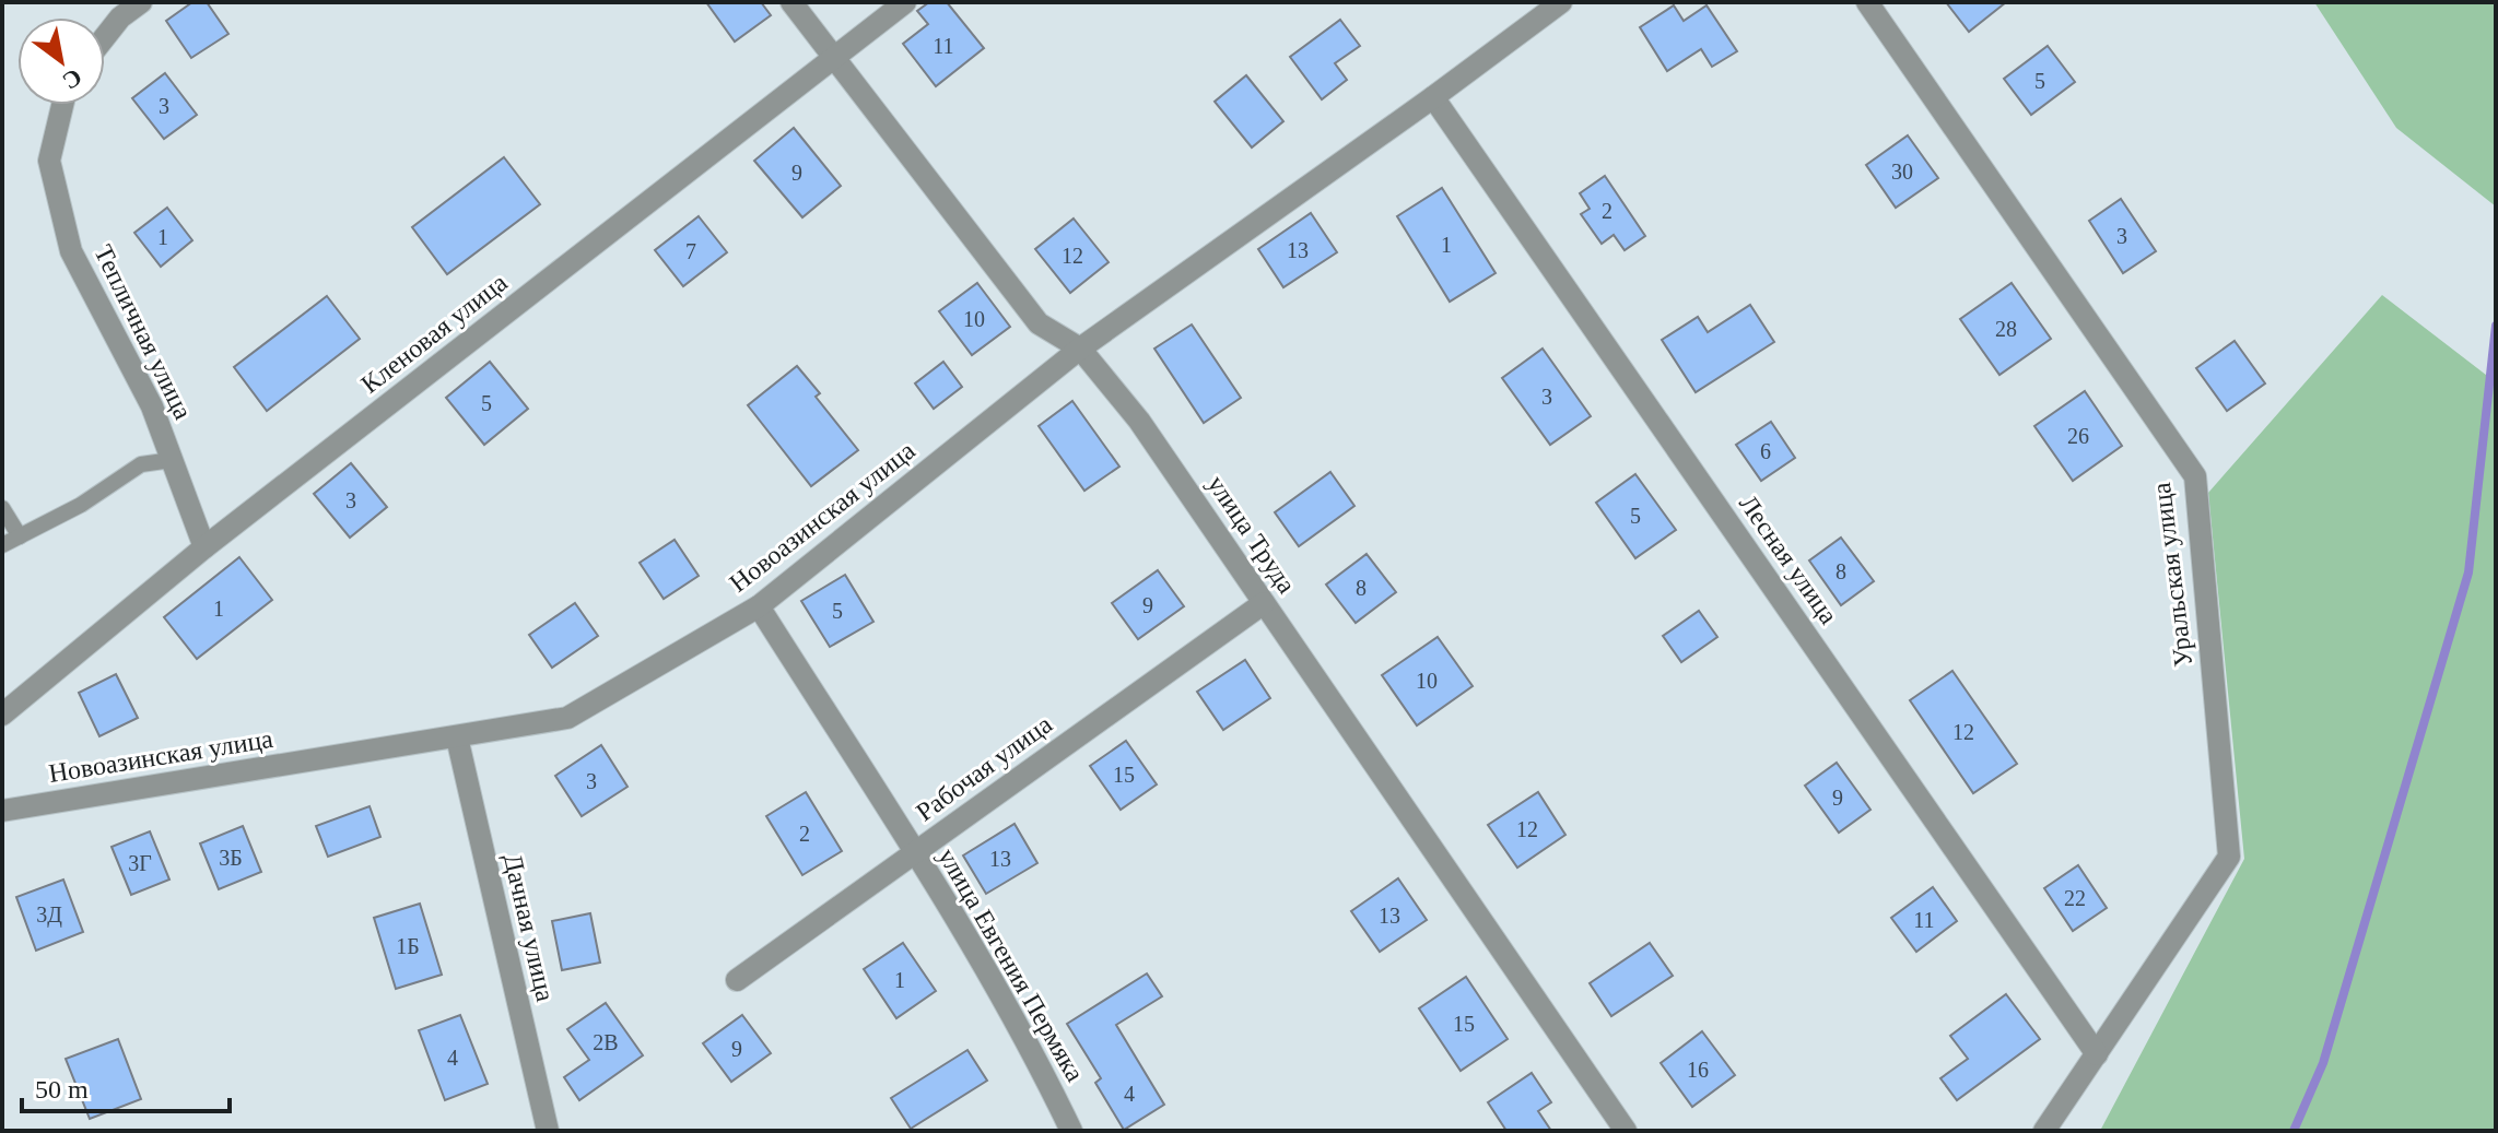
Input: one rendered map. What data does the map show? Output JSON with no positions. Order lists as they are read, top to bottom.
{
  "streets": {
    "street": [
      "Тепличная улица",
      "Кленовая улица",
      "Новоазинская улица",
      "улица Труда",
      "Лесная улица",
      "Уральская улица",
      "Рабочая улица",
      "Дачная улица",
      "улица Евгения Пермяка"
    ]
  },
  "crossings": [
    ["Тепличная улица", "Кленовая улица"],
    ["Кленовая улица", "улица Труда"],
    ["Новоазинская улица", "улица Труда"],
    ["Новоазинская улица", "Лесная улица"],
    ["Новоазинская улица", "Дачная улица"],
    ["Новоазинская улица", "улица Евгения Пермяка"],
    ["улица Труда", "Рабочая улица"],
    ["Лесная улица", "Уральская улица"],
    ["Рабочая улица", "улица Евгения Пермяка"]
  ],
  "house_numbers": [
    "11",
    "5",
    "3",
    "30",
    "9",
    "2",
    "3",
    "1",
    "1",
    "13",
    "7",
    "12",
    "10",
    "28",
    "3",
    "5",
    "26",
    "6",
    "3",
    "5",
    "8",
    "8",
    "9",
    "1",
    "5",
    "10",
    "12",
    "15",
    "3",
    "9",
    "12",
    "2",
    "3Б",
    "13",
    "3Г",
    "22",
    "3Д",
    "13",
    "11",
    "1Б",
    "1",
    "15",
    "2В",
    "9",
    "4",
    "16",
    "4"
  ],
  "scale_bar": "50 m",
  "north": "bottom right"
}
